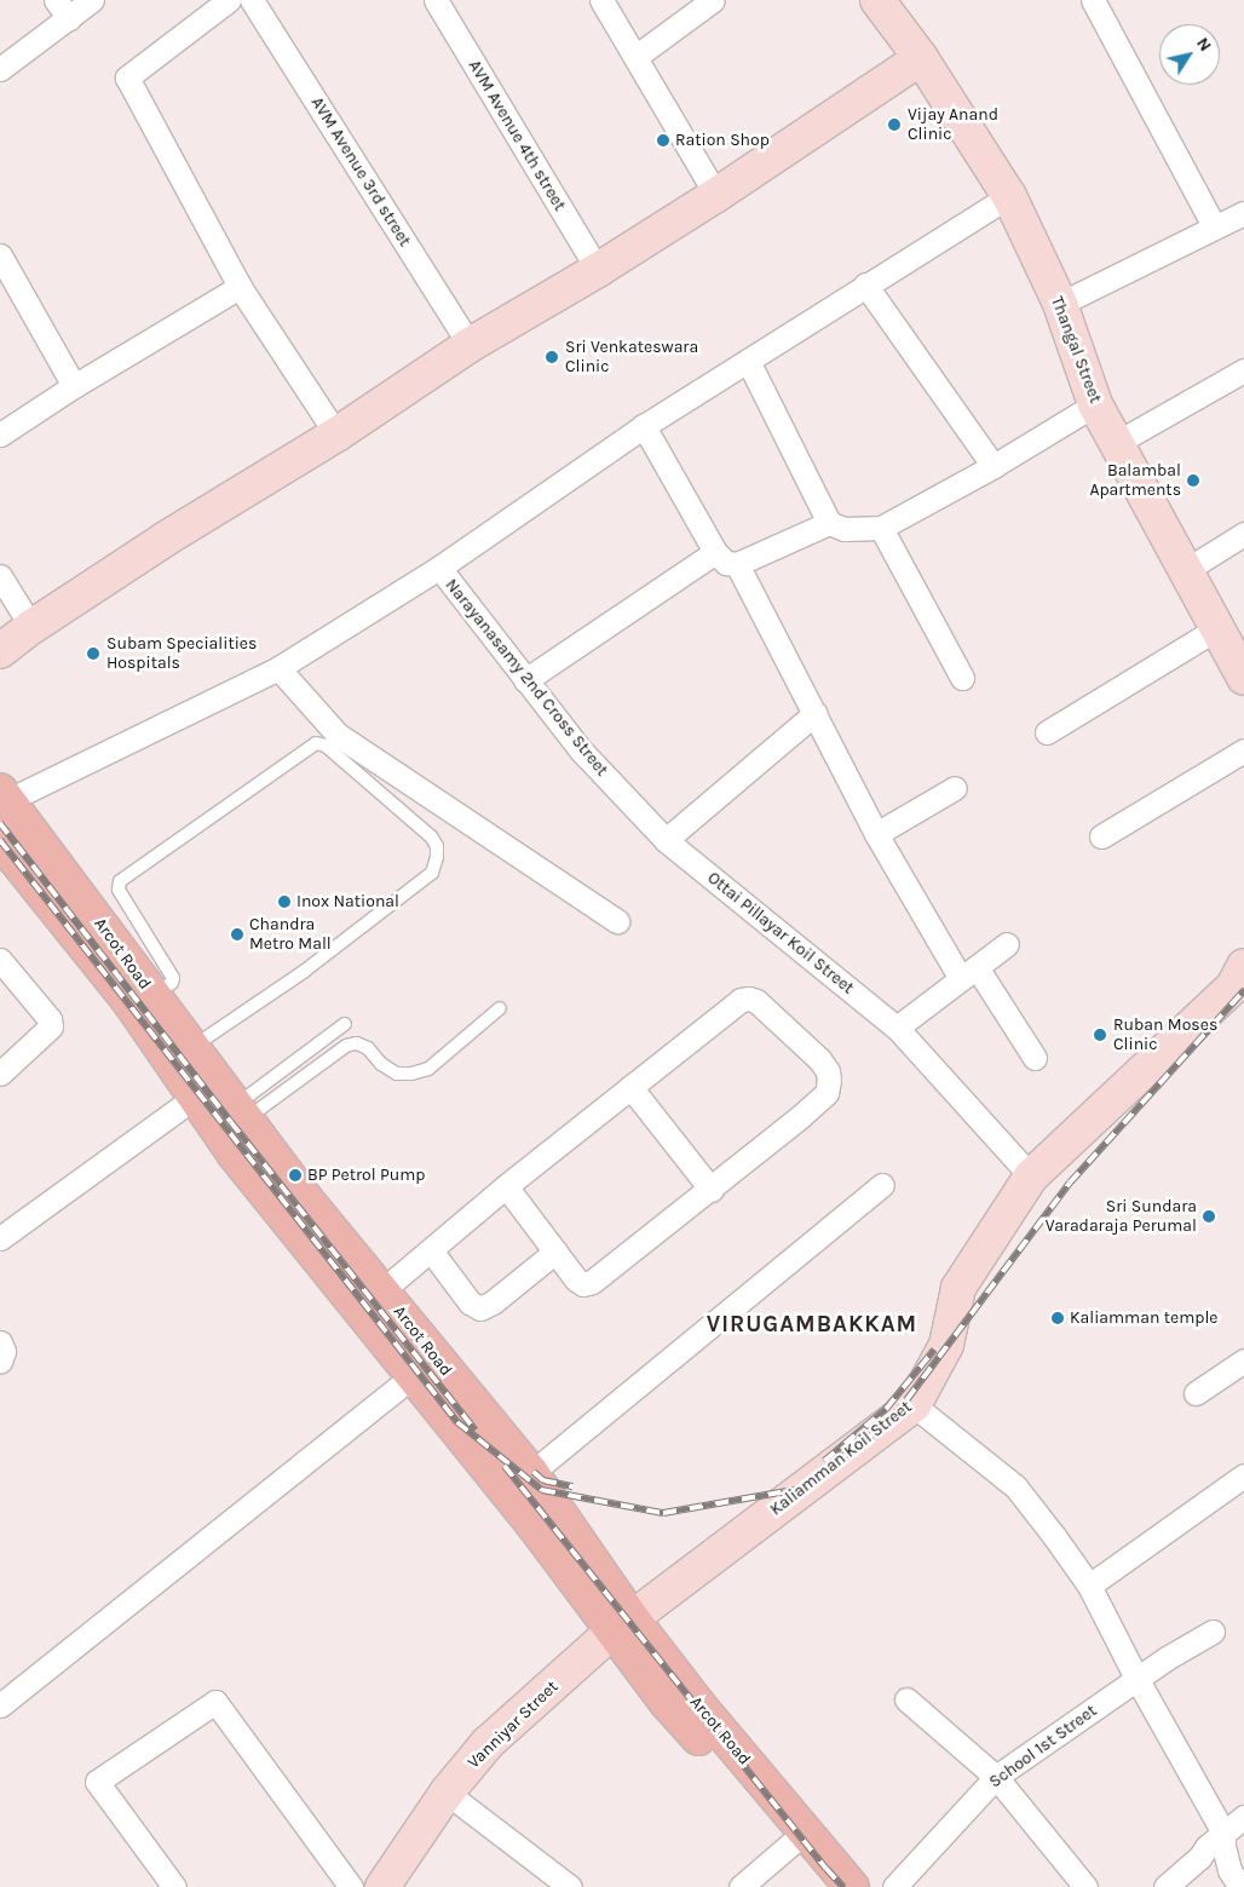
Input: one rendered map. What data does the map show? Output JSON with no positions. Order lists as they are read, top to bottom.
{
  "streets": {
    "main road": ["Arcot Road"],
    "street": [
      "AVM Avenue 4th street",
      "AVM Avenue 3rd street",
      "Thangal Street",
      "Narayanasamy 2nd Cross Street",
      "Ottai Pillayar Koil Street",
      "Kaliamman Koil Street",
      "Vanniyar Street",
      "School 1st Street"
    ]
  },
  "crossings": [
    ["Narayanasamy 2nd Cross Street", "Ottai Pillayar Koil Street"],
    ["Ottai Pillayar Koil Street", "Kaliamman Koil Street"],
    ["Arcot Road", "Kaliamman Koil Street"],
    ["Arcot Road", "Vanniyar Street"],
    ["Kaliamman Koil Street", "Vanniyar Street"]
  ],
  "districts": ["VIRUGAMBAKKAM"],
  "places": [
    "Vijay Anand Clinic",
    "Ration Shop",
    "Sri Venkateswara Clinic",
    "Balambal Apartments",
    "Subam Specialities Hospitals",
    "Inox National",
    "Chandra Metro Mall",
    "Ruban Moses Clinic",
    "BP Petrol Pump",
    "Sri Sundara Varadaraja Perumal",
    "Kaliamman temple"
  ],
  "north": "top right"
}
